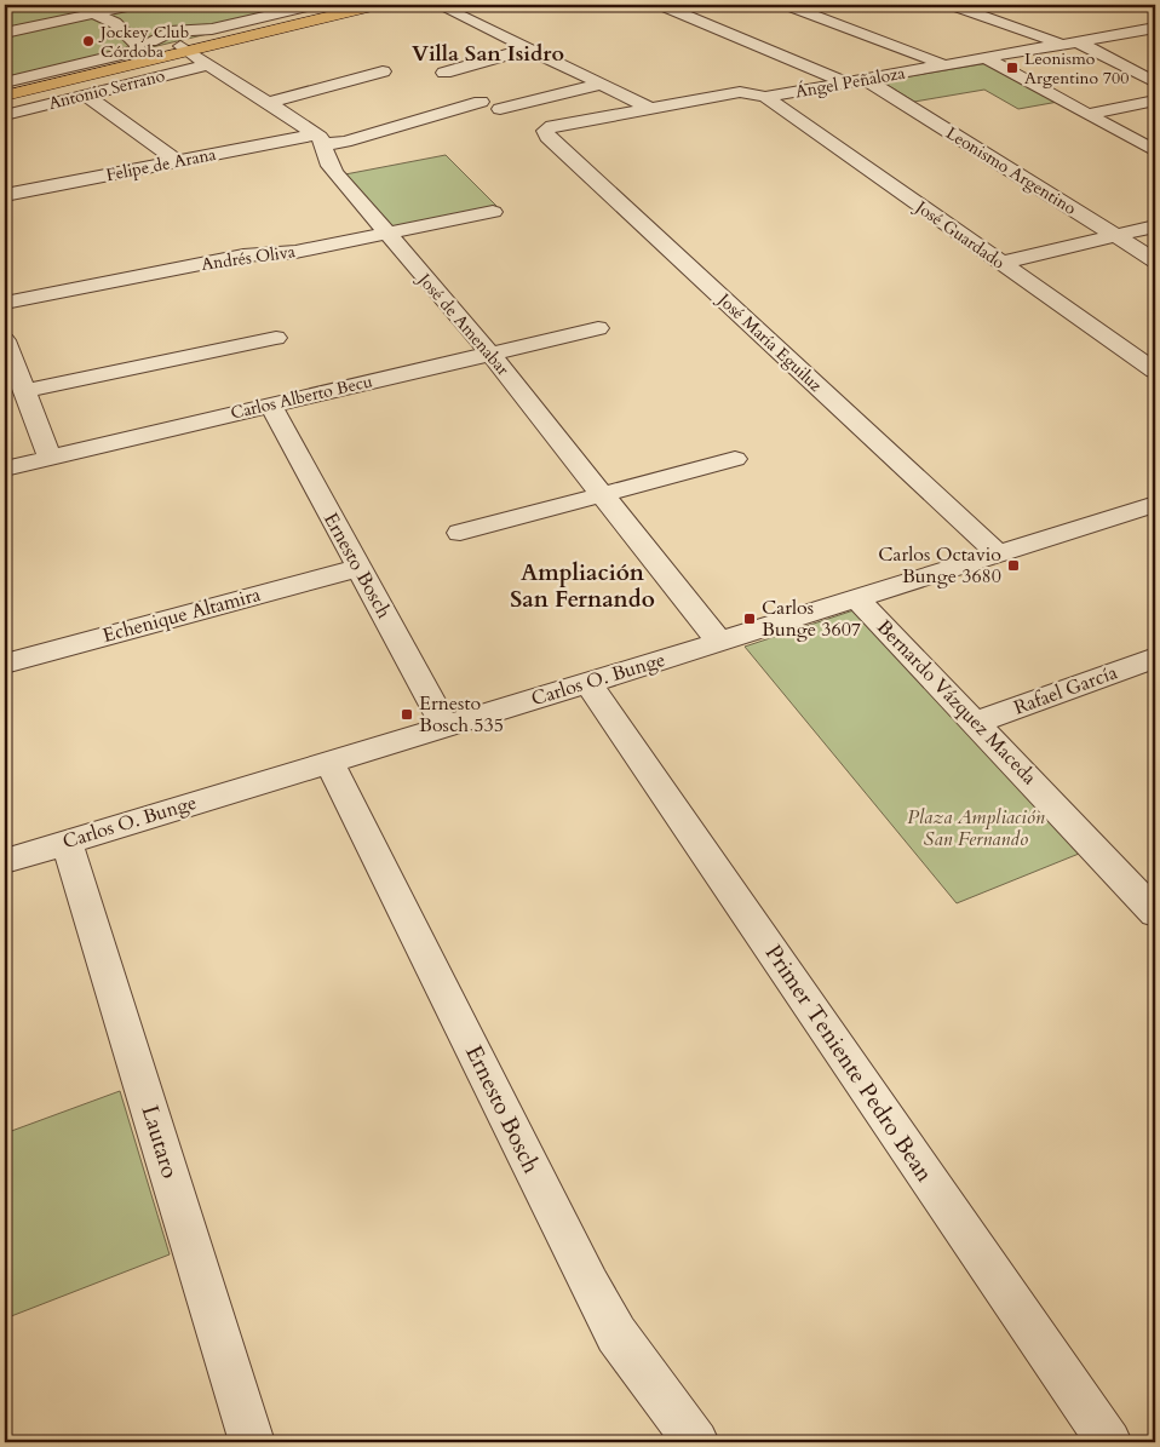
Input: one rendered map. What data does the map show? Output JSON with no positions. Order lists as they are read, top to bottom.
{
  "streets": {
    "street": [
      "Ángel Peñaloza",
      "Antonio Serrano",
      "Felipe de Arana",
      "Leonismo Argentino",
      "José Guardado",
      "Andrés Oliva",
      "José de Amenabar",
      "José María Eguiluz",
      "Carlos Alberto Becu",
      "Ernesto Bosch",
      "Echenique Altamira",
      "Carlos O. Bunge",
      "Rafael García",
      "Bernardo Vázquez Maceda",
      "Primer Teniente Pedro Bean",
      "Lautaro"
    ]
  },
  "crossings": [
    ["Ángel Peñaloza", "Leonismo Argentino"],
    ["Ángel Peñaloza", "José Guardado"],
    ["Ángel Peñaloza", "José María Eguiluz"],
    ["Felipe de Arana", "José de Amenabar"],
    ["Andrés Oliva", "José de Amenabar"],
    ["José de Amenabar", "Carlos Alberto Becu"],
    ["José de Amenabar", "Carlos O. Bunge"],
    ["José María Eguiluz", "Carlos O. Bunge"],
    ["Carlos Alberto Becu", "Ernesto Bosch"],
    ["Ernesto Bosch", "Echenique Altamira"],
    ["Ernesto Bosch", "Carlos O. Bunge"],
    ["Carlos O. Bunge", "Bernardo Vázquez Maceda"],
    ["Carlos O. Bunge", "Primer Teniente Pedro Bean"],
    ["Carlos O. Bunge", "Lautaro"],
    ["Rafael García", "Bernardo Vázquez Maceda"]
  ],
  "districts": ["Villa San Isidro", "Ampliación San Fernando"],
  "parks": ["Plaza Ampliación San Fernando"],
  "places": {
    "other": ["Jockey Club Córdoba"],
    "transit": [
      "Leonismo Argentino 700",
      "Carlos Octavio Bunge 3680",
      "Carlos Bunge 3607",
      "Ernesto Bosch 535"
    ]
  }
}
